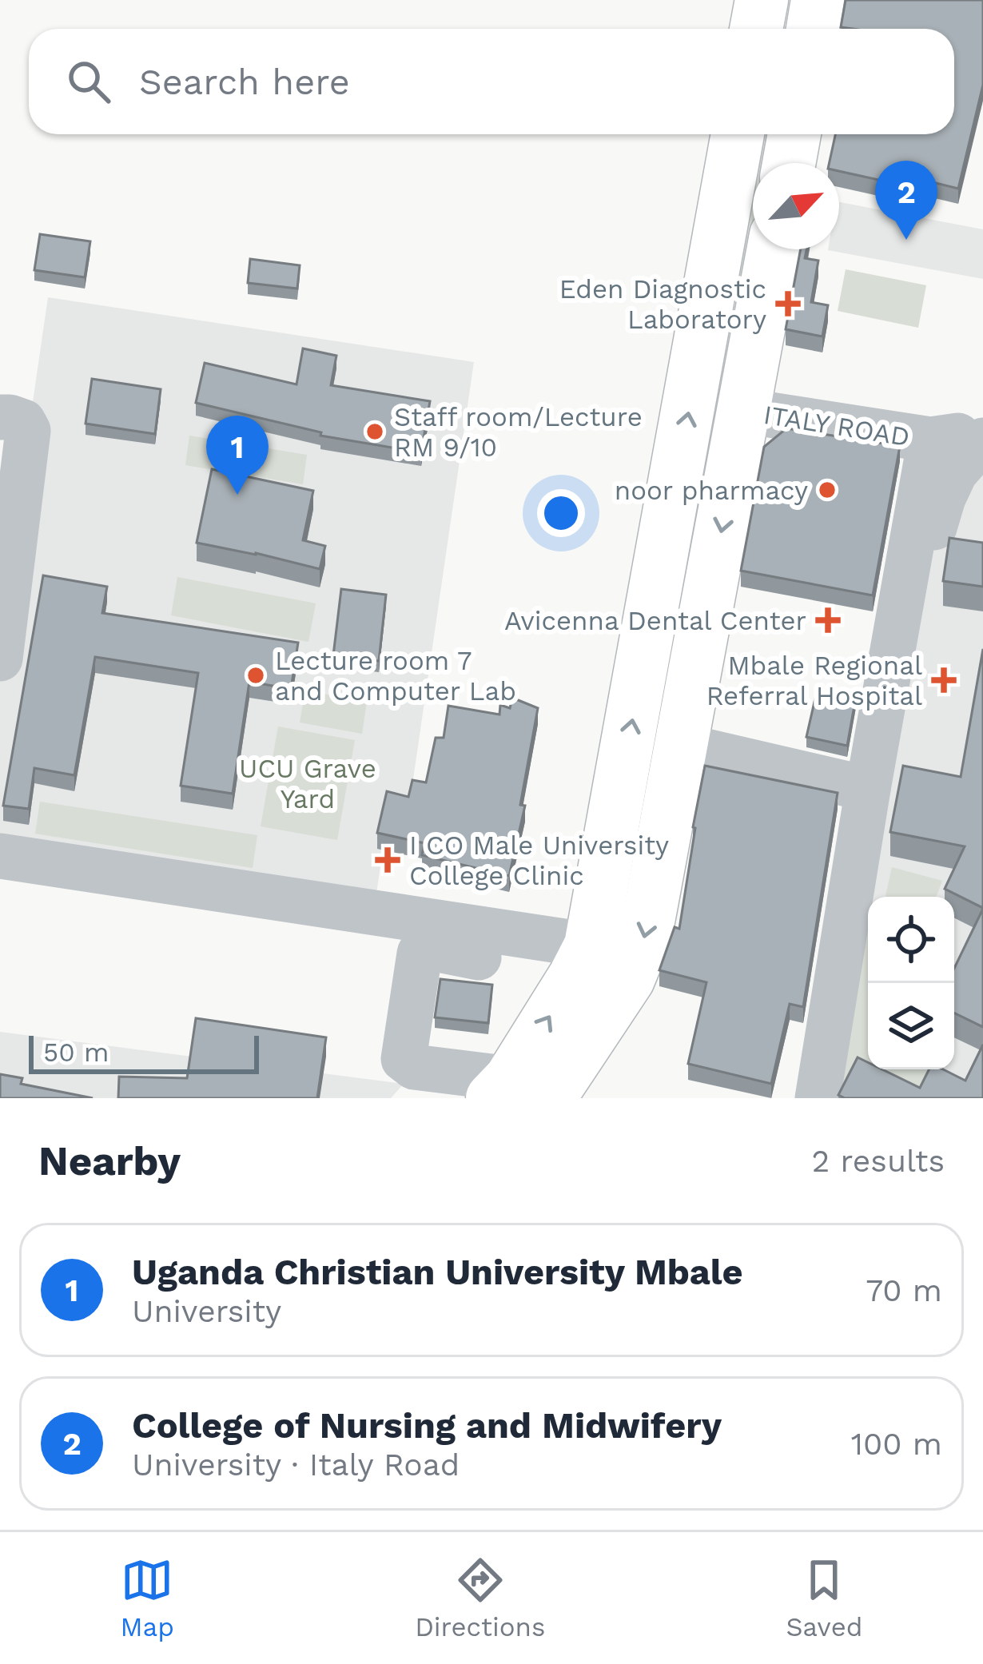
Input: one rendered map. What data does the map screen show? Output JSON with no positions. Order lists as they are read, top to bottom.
{
  "streets": {
    "street": ["ITALY ROAD"]
  },
  "parks": ["UCU Grave Yard"],
  "places": {
    "health": [
      "Eden Diagnostic Laboratory",
      "Avicenna Dental Center",
      "Mbale Regional Referral Hospital",
      "I CO Male University College Clinic"
    ],
    "other": ["Staff room/Lecture RM 9/10", "noor pharmacy", "Lecture room 7 and Computer Lab"]
  },
  "scale_bar": "50 m",
  "north": "top right",
  "page": {
    "search": "Search here",
    "pins": ["2", "1"],
    "scale": "50 m",
    "heading": ["Nearby", "2 results"],
    "list": [
      {
        "mark": "1",
        "name": "Uganda Christian University Mbale",
        "note": "University",
        "value": "70 m"
      },
      {
        "mark": "2",
        "name": "College of Nursing and Midwifery",
        "note": "University · Italy Road",
        "value": "100 m"
      }
    ],
    "nav": ["Map", "Directions", "Saved"]
  }
}
